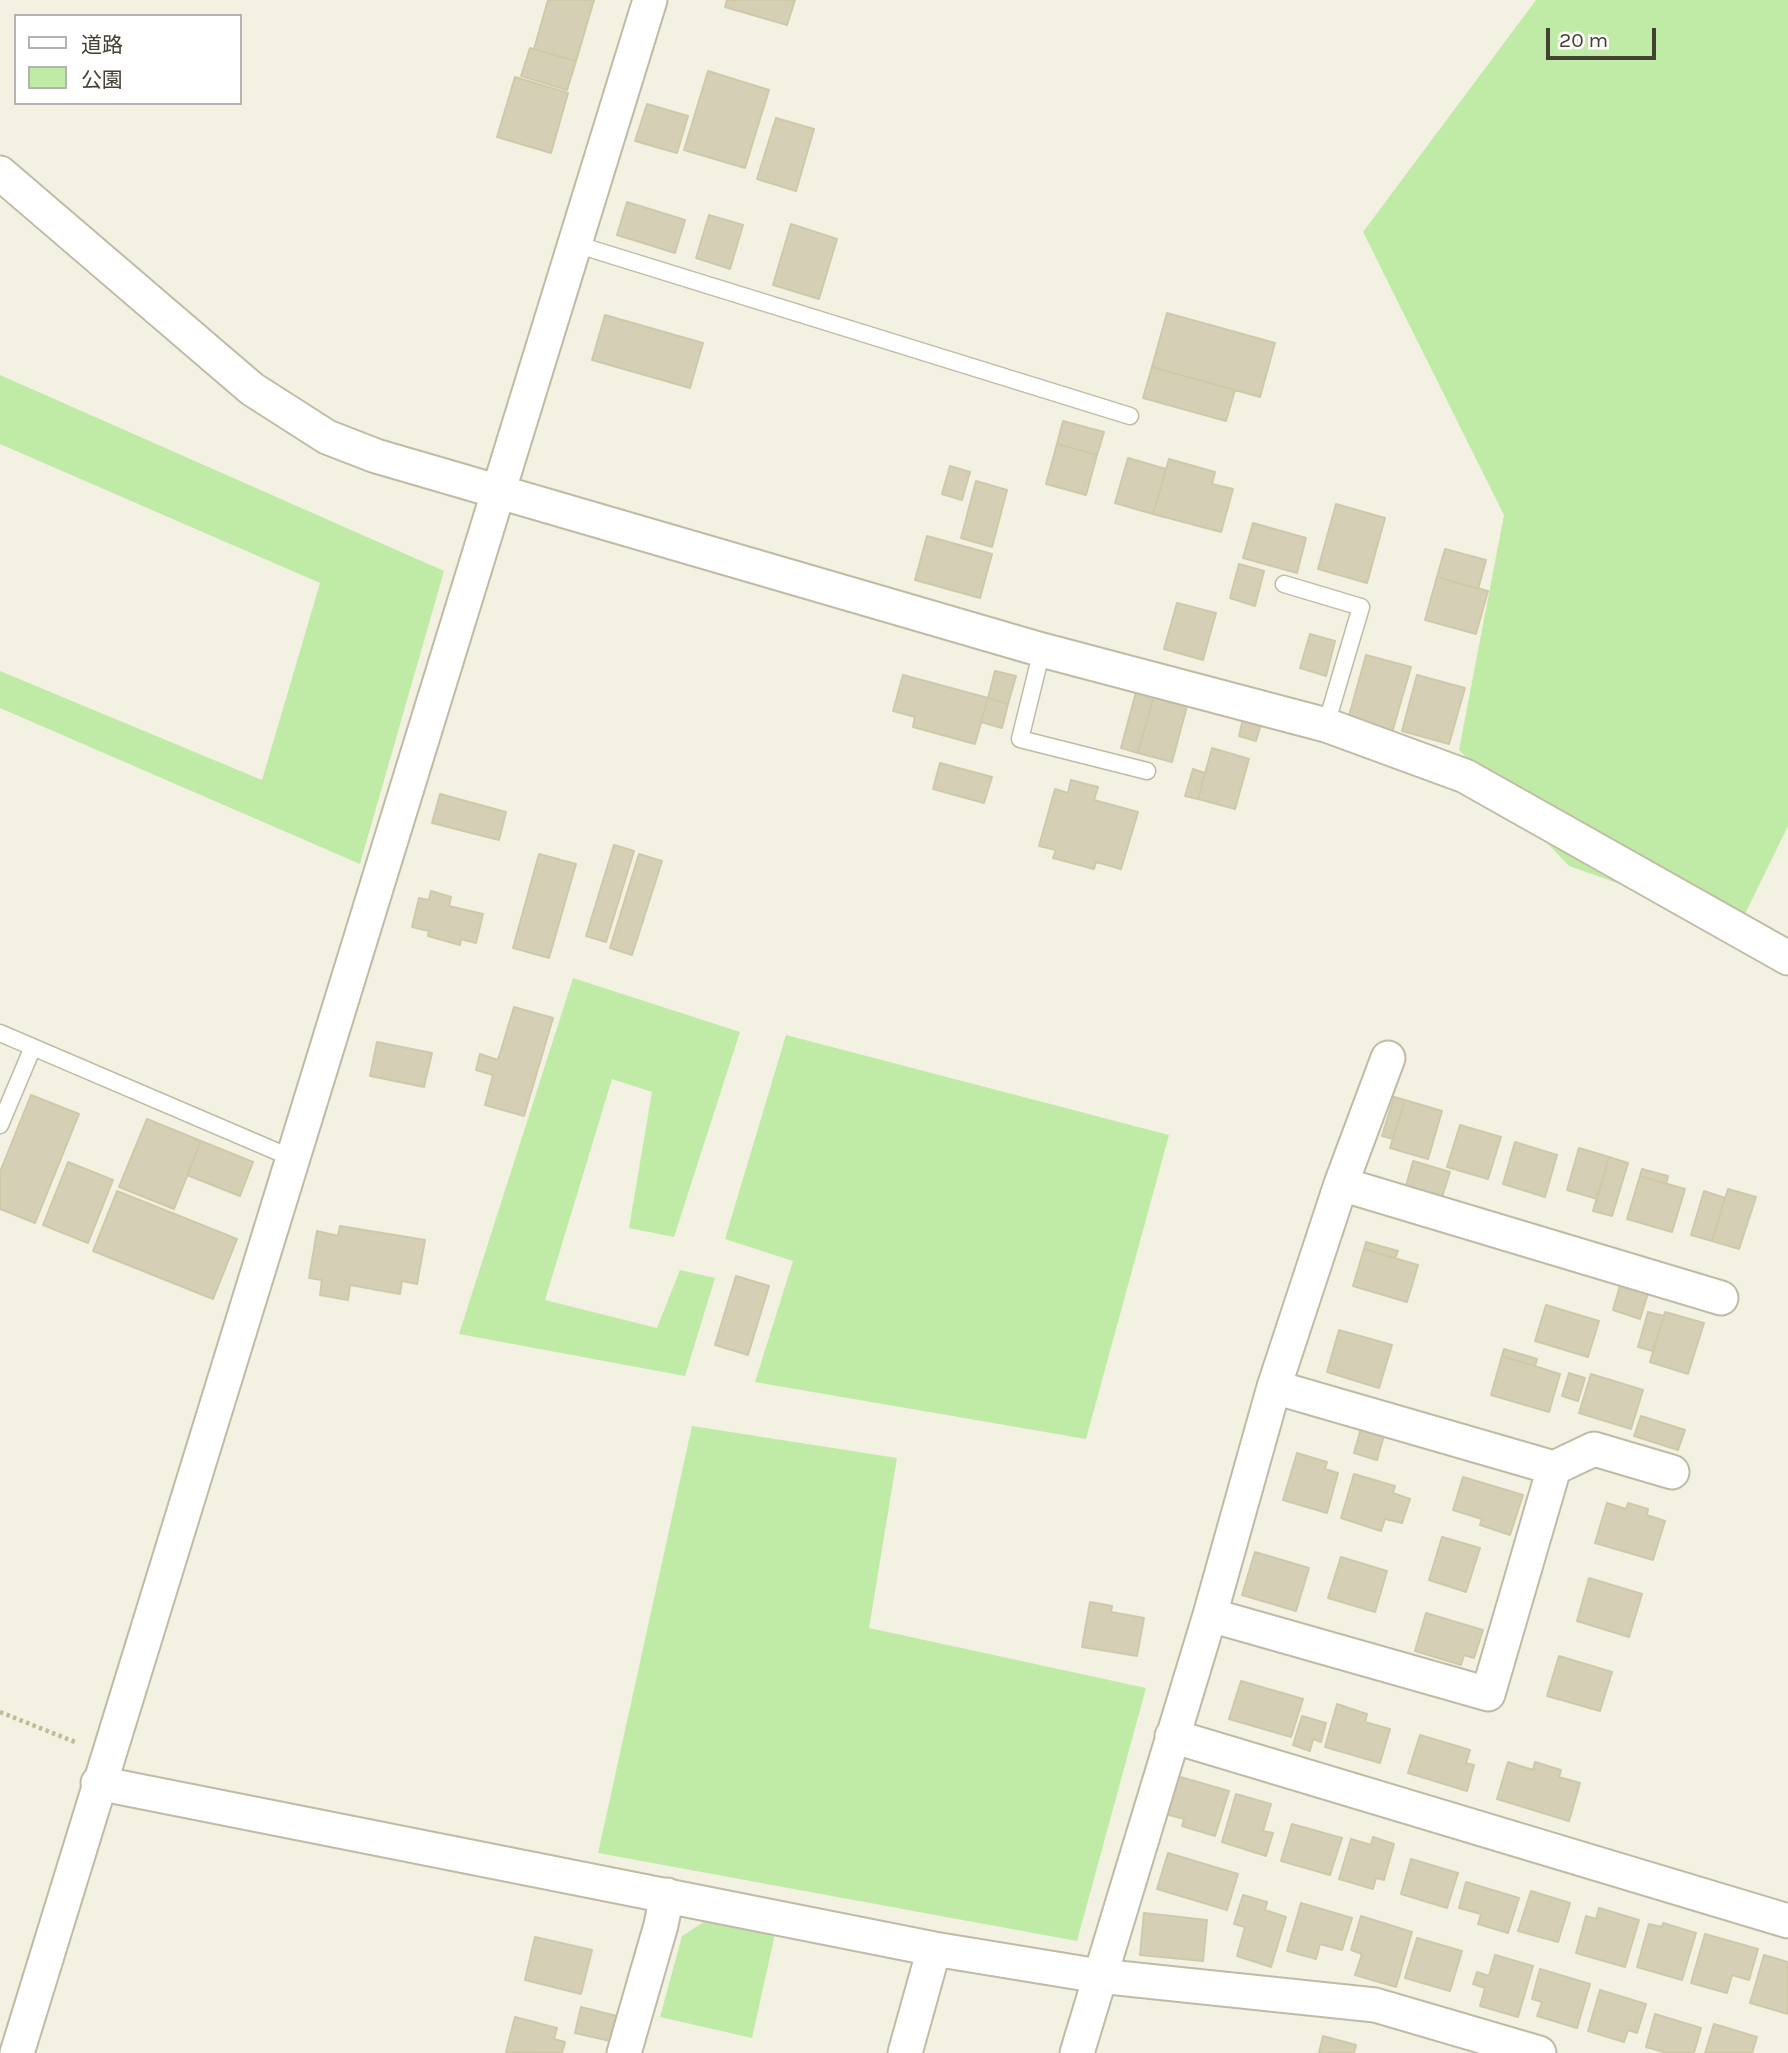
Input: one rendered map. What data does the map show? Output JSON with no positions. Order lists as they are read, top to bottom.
{
  "legend": ["道路", "公園"],
  "scale_bar": "20 m"
}
